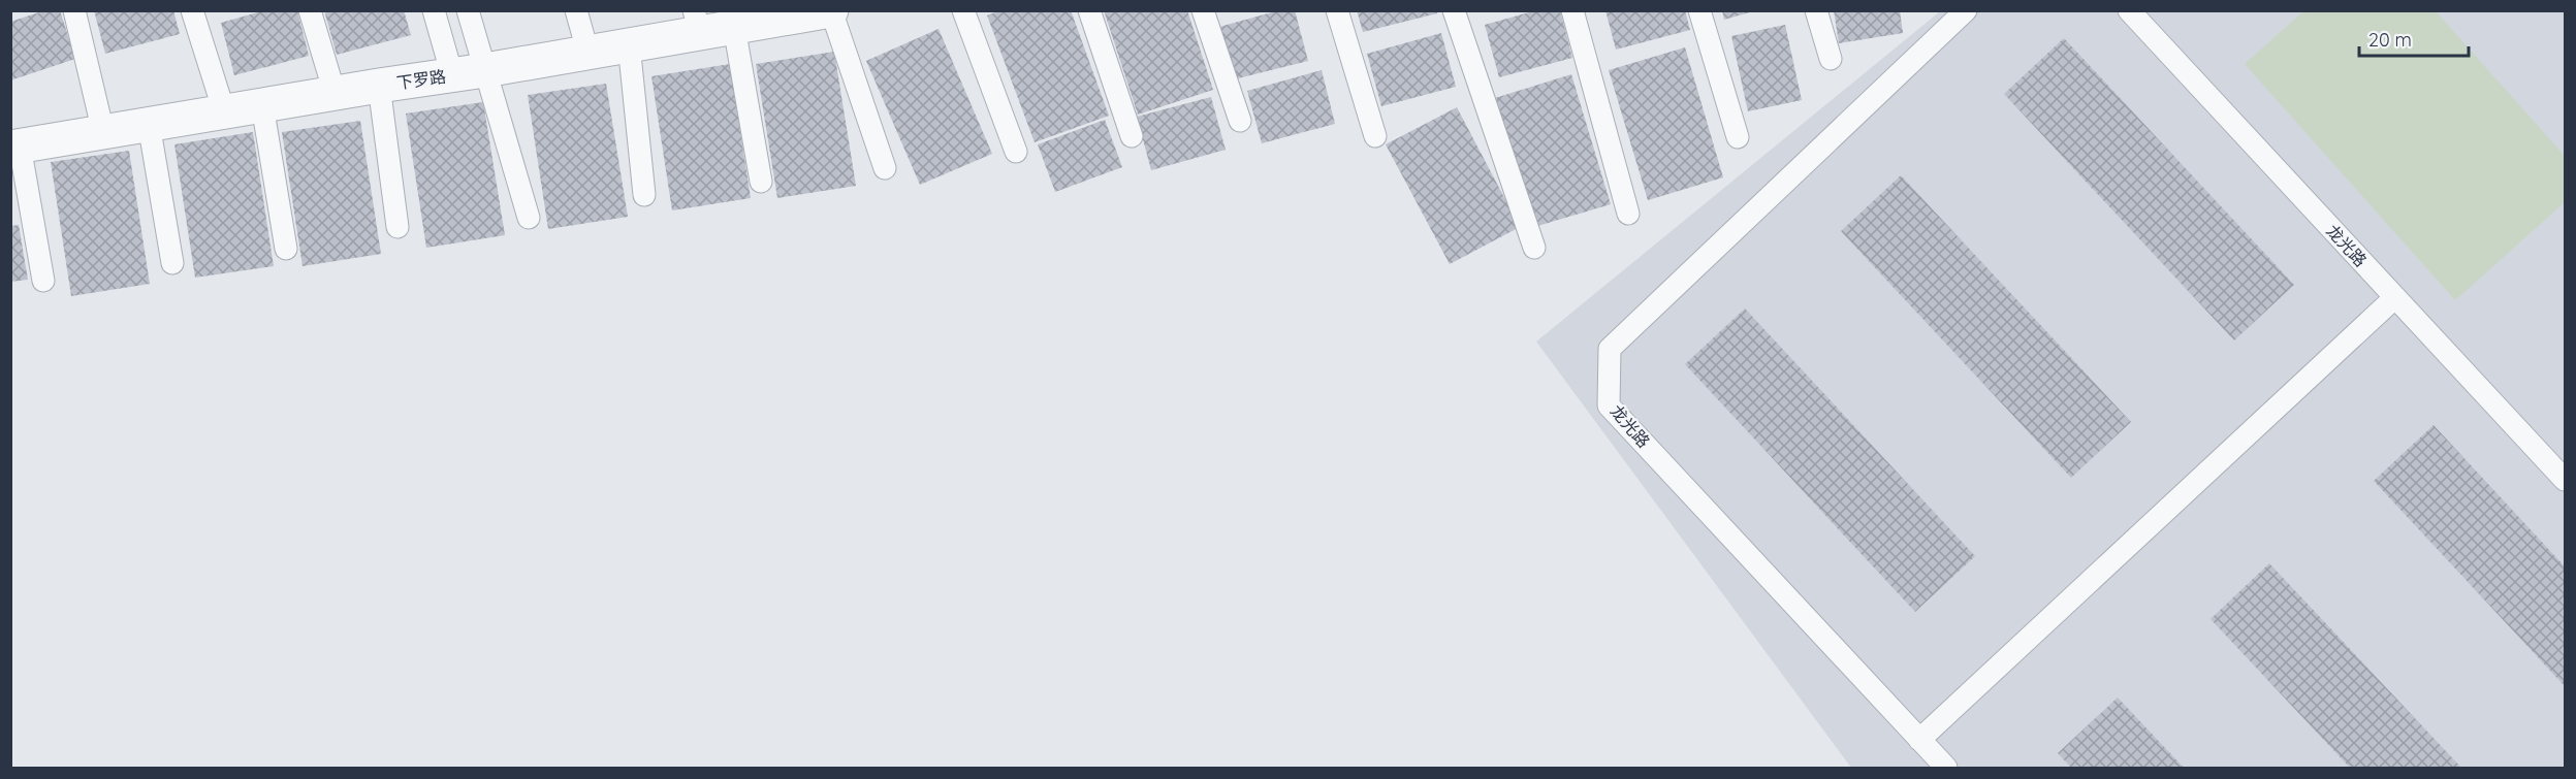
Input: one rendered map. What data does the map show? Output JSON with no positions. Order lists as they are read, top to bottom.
{
  "streets": {
    "street": ["下罗路"],
    "lane": ["龙光路"]
  },
  "scale_bar": "20 m"
}
